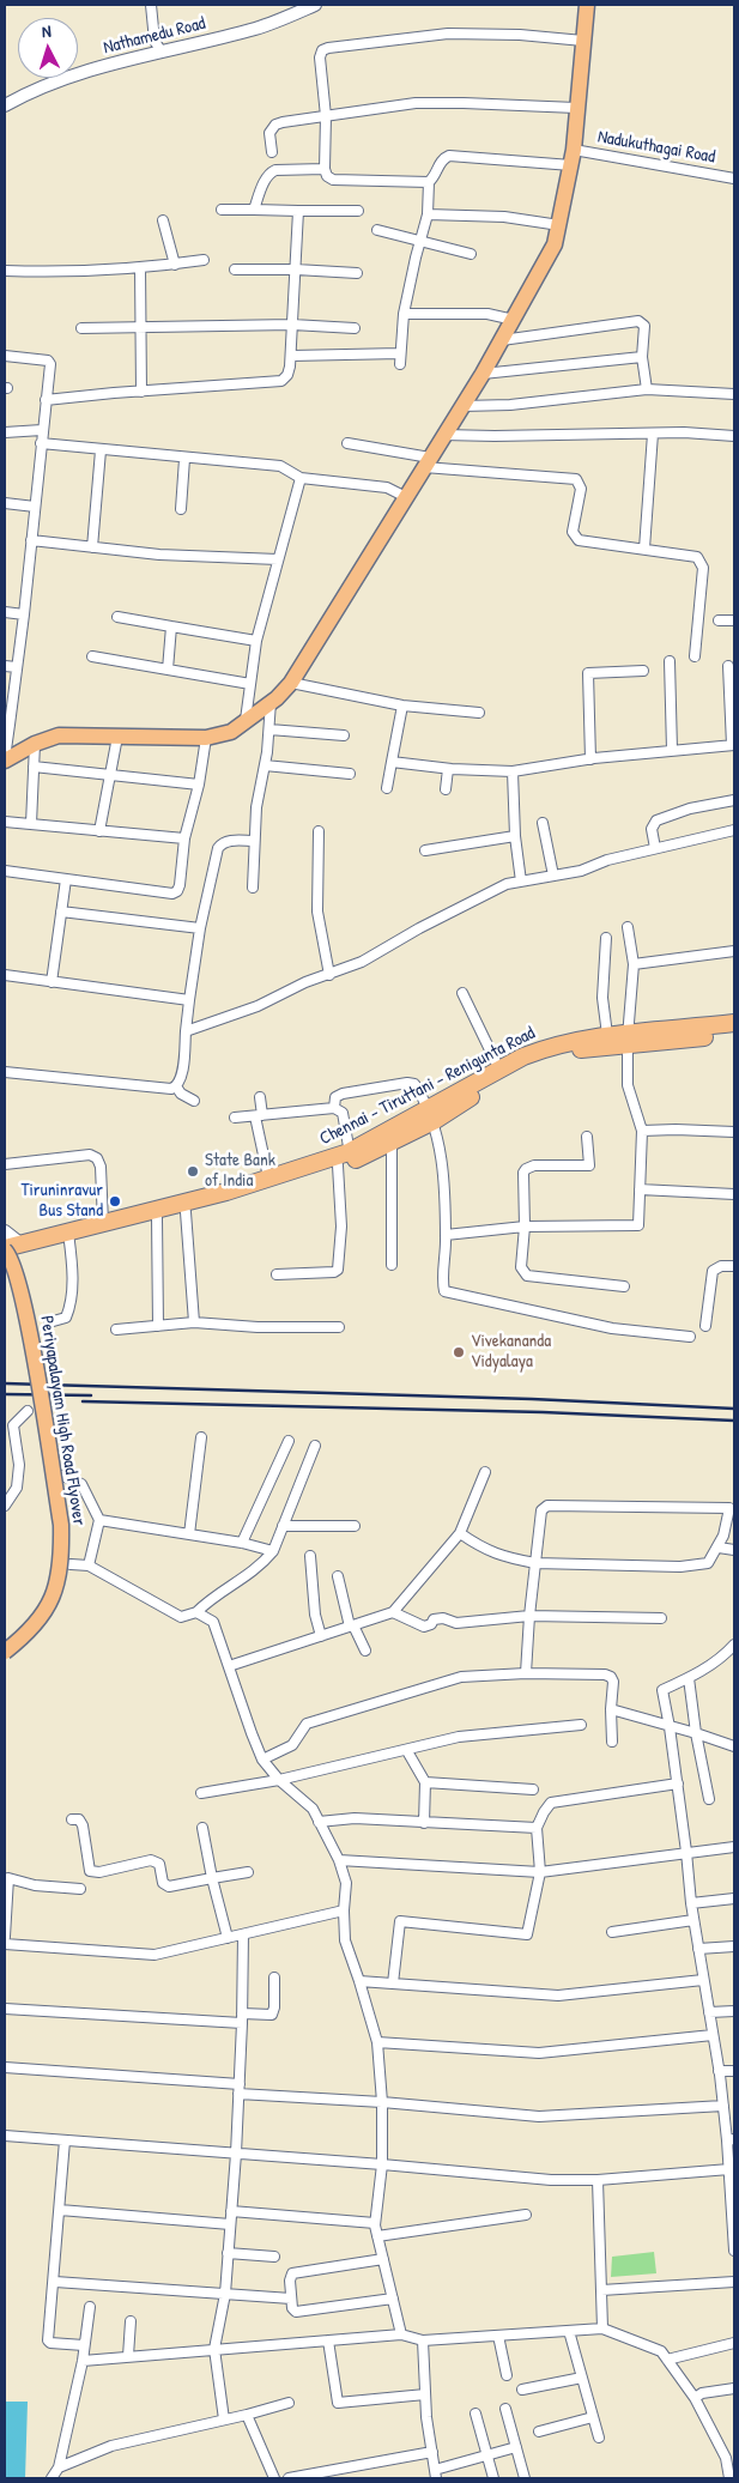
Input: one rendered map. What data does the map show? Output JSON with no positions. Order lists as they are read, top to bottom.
{
  "streets": {
    "highway": ["Chennai - Tiruttani - Renigunta Road"],
    "main road": ["Periyapalayam High Road Flyover"],
    "street": ["Nathamedu Road", "Nadukuthagai Road"]
  },
  "crossings": [
    ["Chennai - Tiruttani - Renigunta Road", "Periyapalayam High Road Flyover"]
  ],
  "places": ["State Bank of India", "Tiruninravur Bus Stand", "Vivekananda Vidyalaya"],
  "north": "top"
}
